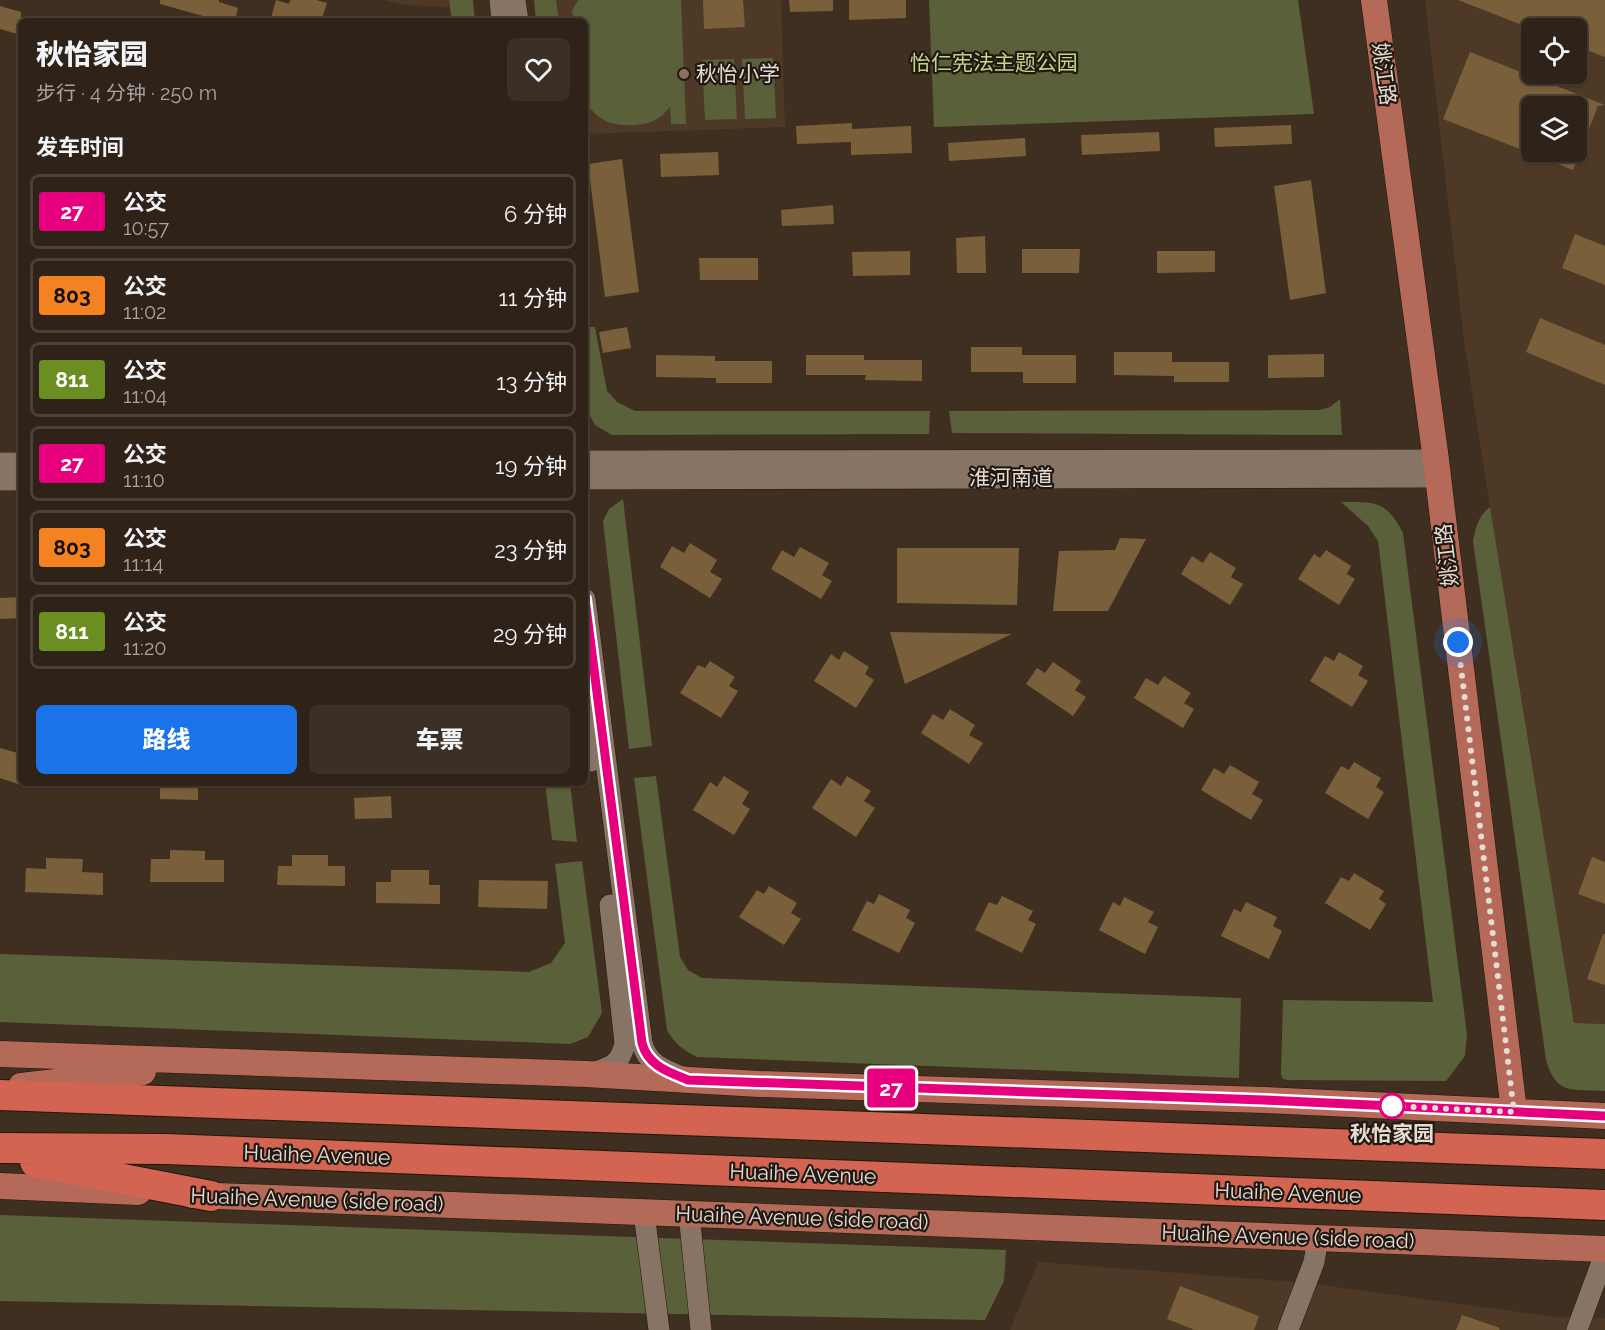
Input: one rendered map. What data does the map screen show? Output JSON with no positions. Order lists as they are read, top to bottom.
{
  "streets": {
    "highway": ["Huaihe Avenue"],
    "main road": ["姚江路", "Huaihe Avenue (side road)"],
    "street": ["淮河南道"]
  },
  "crossings": [
    ["姚江路", "淮河南道"]
  ],
  "parks": ["怡仁宪法主题公园"],
  "places": ["秋怡小学", "秋怡家园"],
  "lines": ["bus line 27"],
  "page": {
    "on_map": "27",
    "heading": [
      ["秋怡家园", "步行 · 4 分钟 · 250 m"],
      "发车时间"
    ],
    "list": [
      {
        "mark": "27",
        "name": "公交",
        "note": "10:57",
        "value": "6 分钟"
      },
      {
        "mark": "803",
        "name": "公交",
        "note": "11:02",
        "value": "11 分钟"
      },
      {
        "mark": "811",
        "name": "公交",
        "note": "11:04",
        "value": "13 分钟"
      },
      {
        "mark": "27",
        "name": "公交",
        "note": "11:10",
        "value": "19 分钟"
      },
      {
        "mark": "803",
        "name": "公交",
        "note": "11:14",
        "value": "23 分钟"
      },
      {
        "mark": "811",
        "name": "公交",
        "note": "11:20",
        "value": "29 分钟"
      }
    ],
    "buttons": ["路线", "车票"]
  }
}
